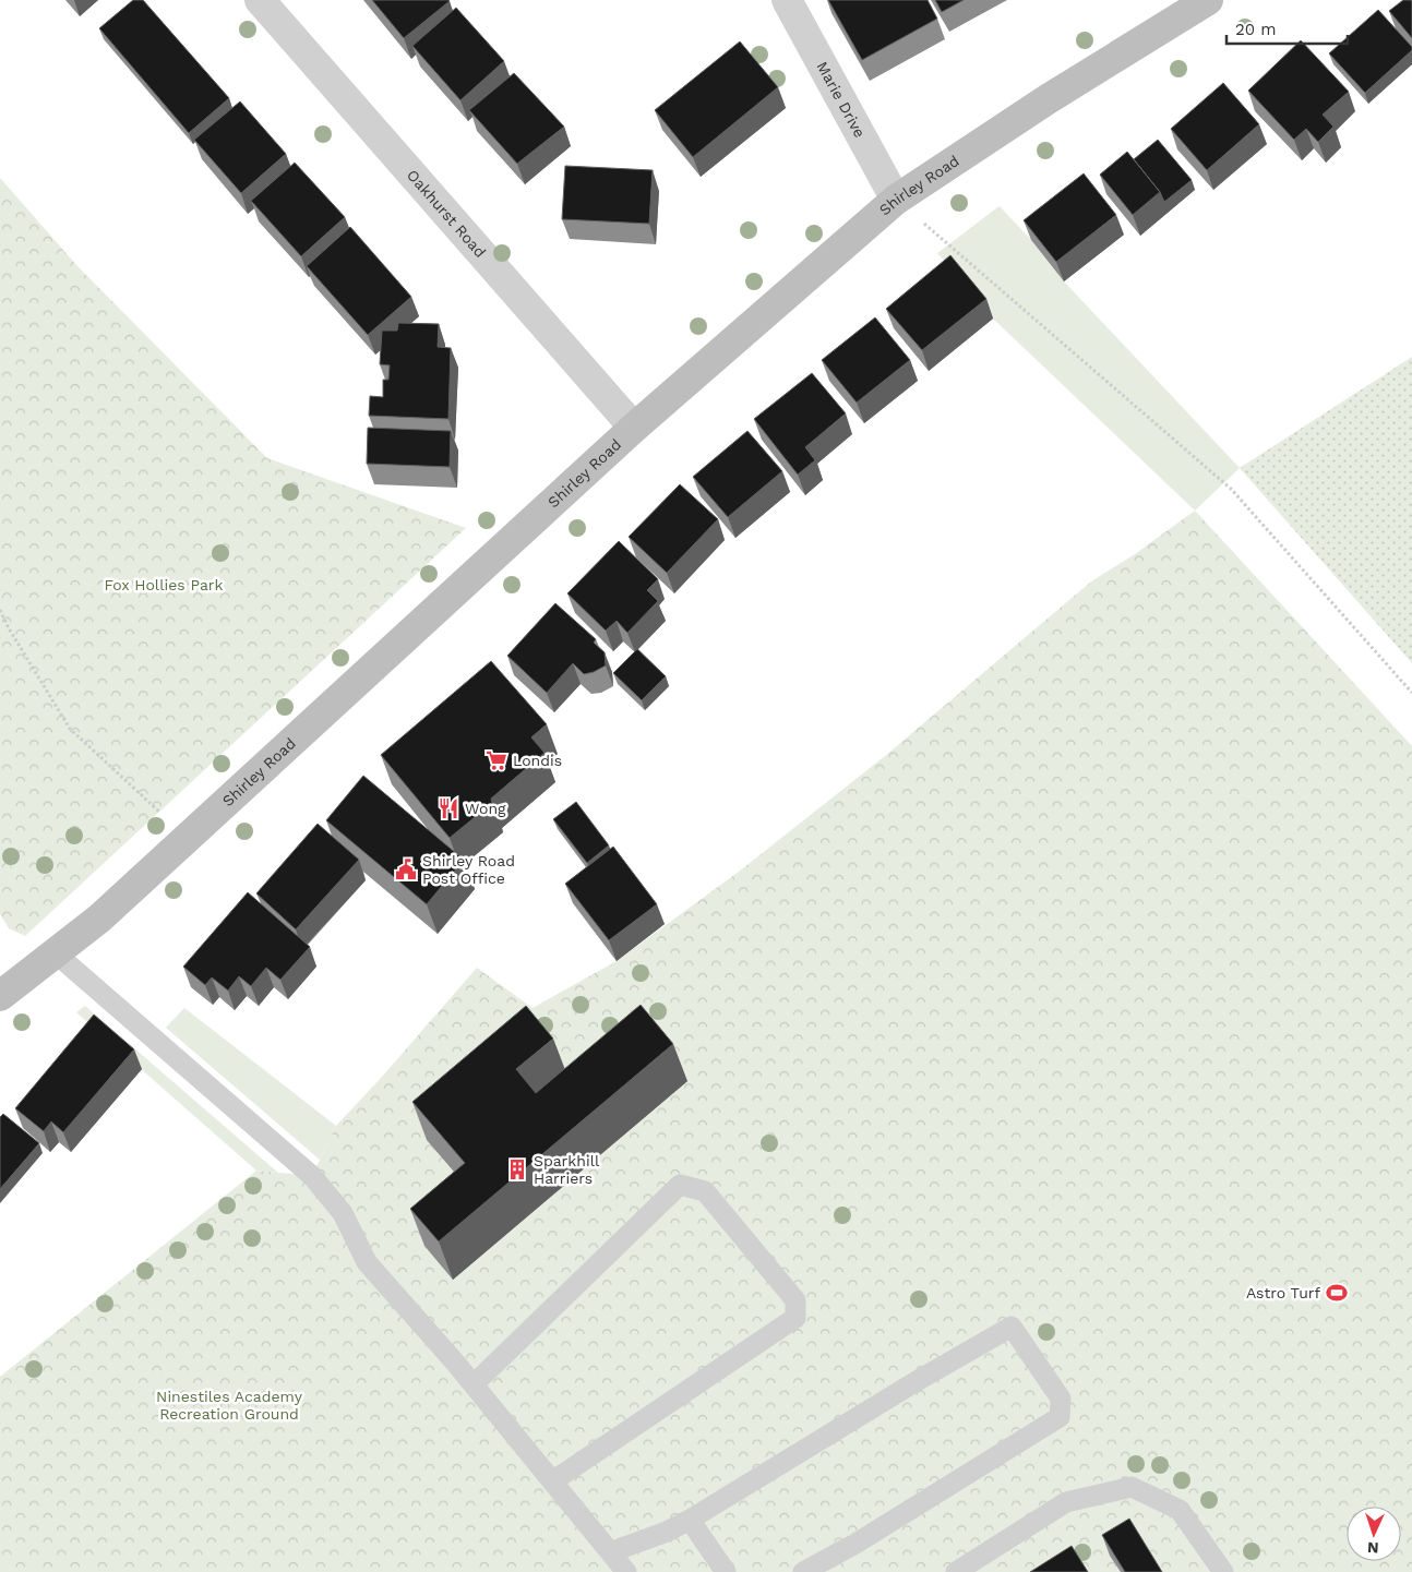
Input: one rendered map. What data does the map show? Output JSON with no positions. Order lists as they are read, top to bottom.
{
  "streets": {
    "street": ["Marie Drive", "Shirley Road", "Oakhurst Road"]
  },
  "crossings": [
    ["Marie Drive", "Shirley Road"],
    ["Shirley Road", "Oakhurst Road"]
  ],
  "parks": ["Fox Hollies Park", "Ninestiles Academy Recreation Ground"],
  "places": {
    "supermarket": ["Londis"],
    "restaurant": ["Wong"],
    "public building": ["Shirley Road Post Office"],
    "building": ["Sparkhill Harriers"],
    "sports": ["Astro Turf"]
  },
  "scale_bar": "20 m",
  "north": "bottom"
}
